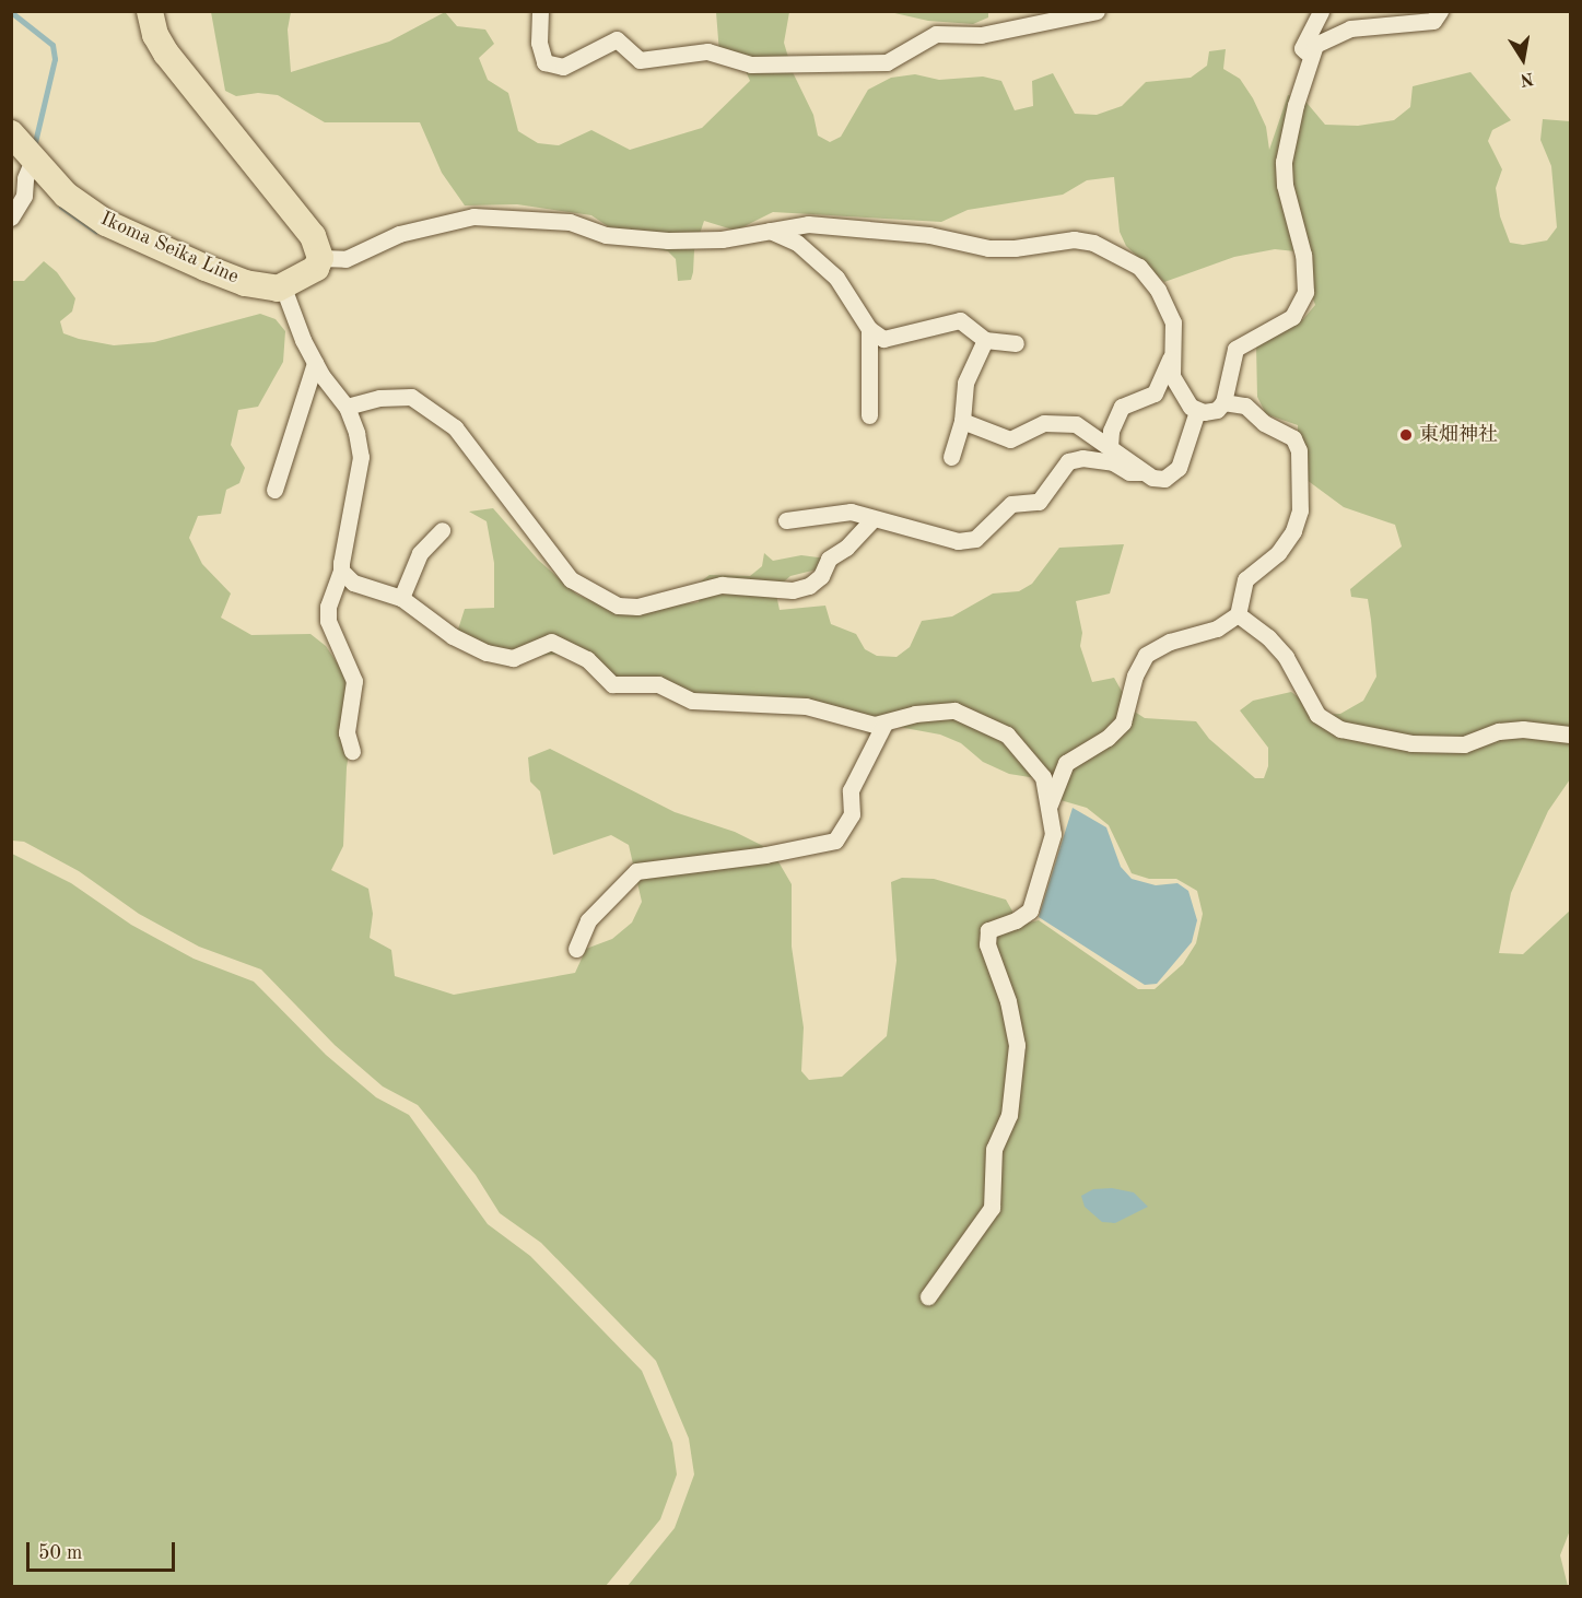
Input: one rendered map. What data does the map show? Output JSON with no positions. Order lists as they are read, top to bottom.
{
  "streets": {
    "main road": ["Ikoma Seika Line"]
  },
  "places": ["東畑神社"],
  "scale_bar": "50 m",
  "north": "bottom"
}
